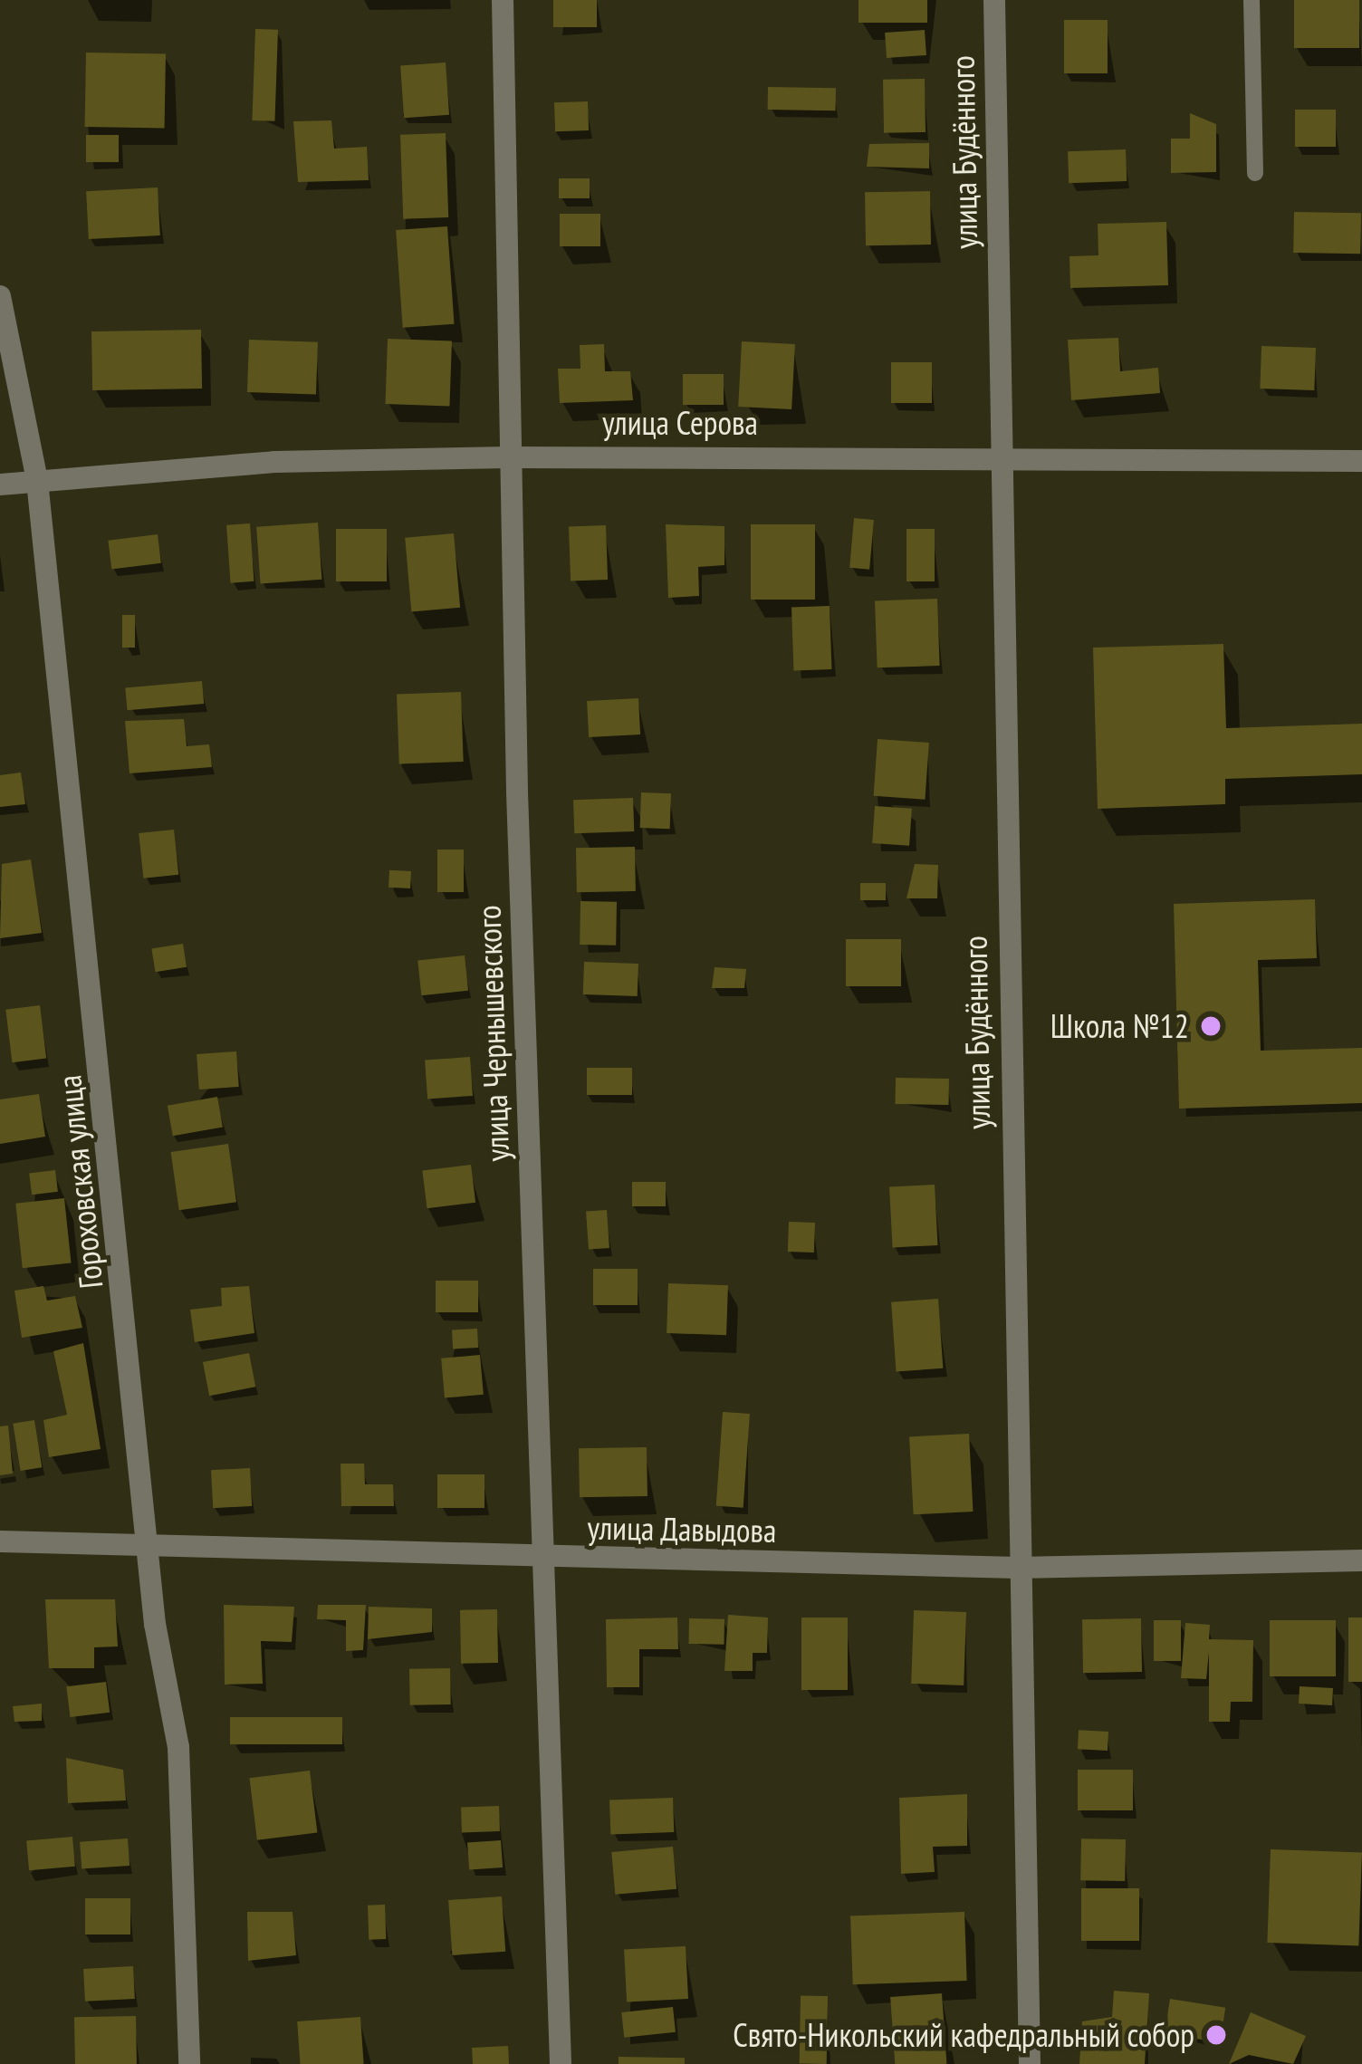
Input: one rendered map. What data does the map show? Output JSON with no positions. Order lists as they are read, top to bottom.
{
  "streets": {
    "street": [
      "улица Будённого",
      "улица Серова",
      "улица Чернышевского",
      "Гороховская улица",
      "улица Давыдова"
    ]
  },
  "crossings": [
    ["улица Будённого", "улица Серова"],
    ["улица Будённого", "улица Давыдова"],
    ["улица Серова", "улица Чернышевского"],
    ["улица Серова", "Гороховская улица"],
    ["улица Чернышевского", "улица Давыдова"],
    ["Гороховская улица", "улица Давыдова"]
  ],
  "places": ["Школа №12", "Свято-Никольский кафедральный собор"]
}
